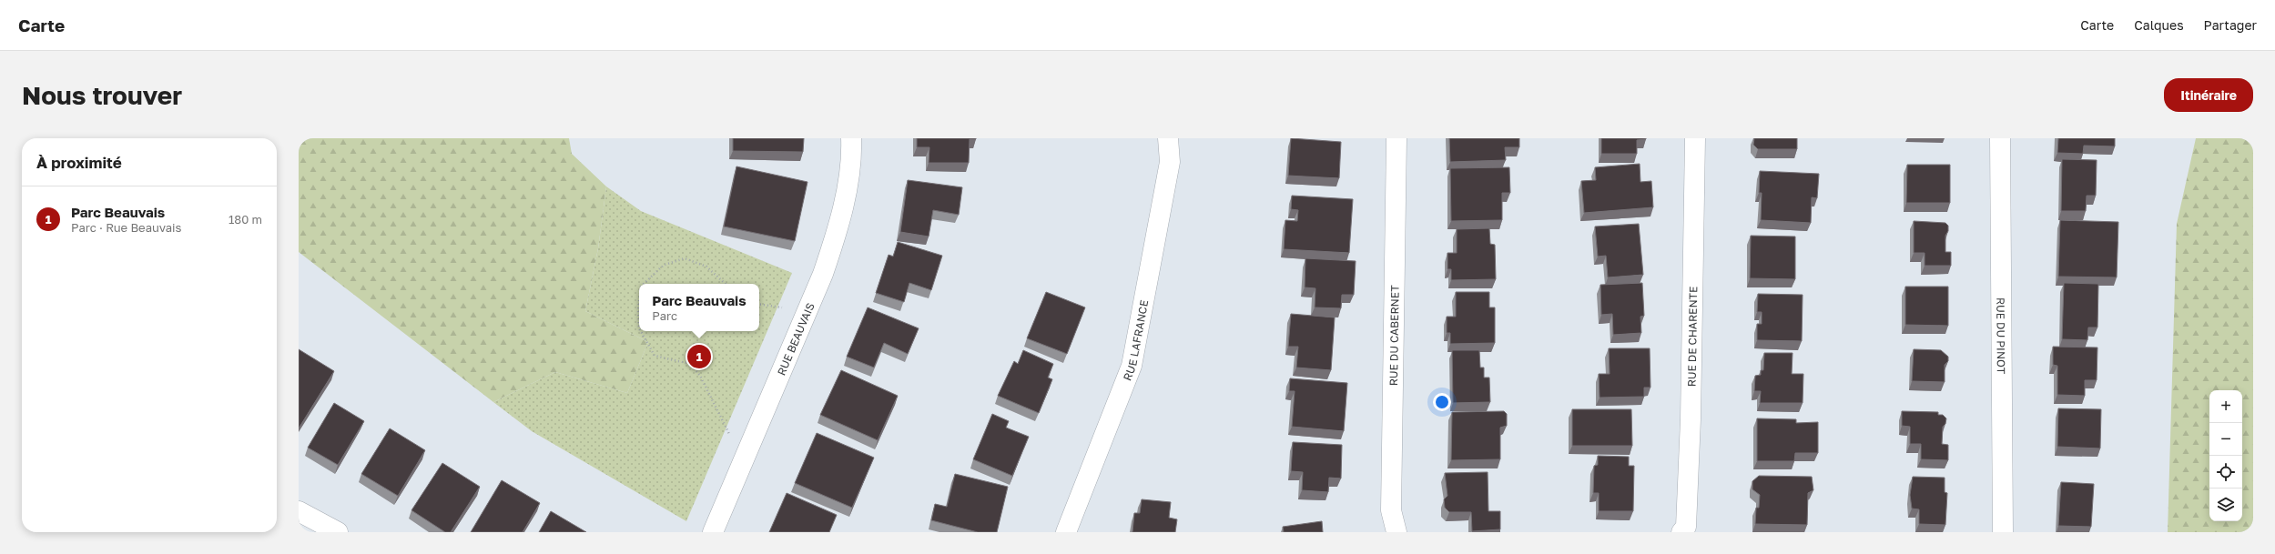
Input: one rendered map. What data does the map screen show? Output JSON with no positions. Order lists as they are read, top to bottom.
{
  "streets": {
    "street": [
      "RUE DU CABERNET",
      "RUE DU PINOT",
      "RUE DE CHARENTE",
      "RUE BEAUVAIS",
      "RUE LAFRANCE"
    ]
  },
  "page": {
    "header": "Carte",
    "nav": ["Carte", "Calques", "Partager"],
    "buttons": "Itinéraire",
    "title": "Nous trouver",
    "heading": "À proximité",
    "list": [
      {
        "mark": "1",
        "name": "Parc Beauvais",
        "note": "Parc · Rue Beauvais",
        "value": "180 m"
      }
    ],
    "popup": ["Parc Beauvais", "Parc"],
    "pins": "1",
    "map_buttons": ["+", "−"]
  }
}
